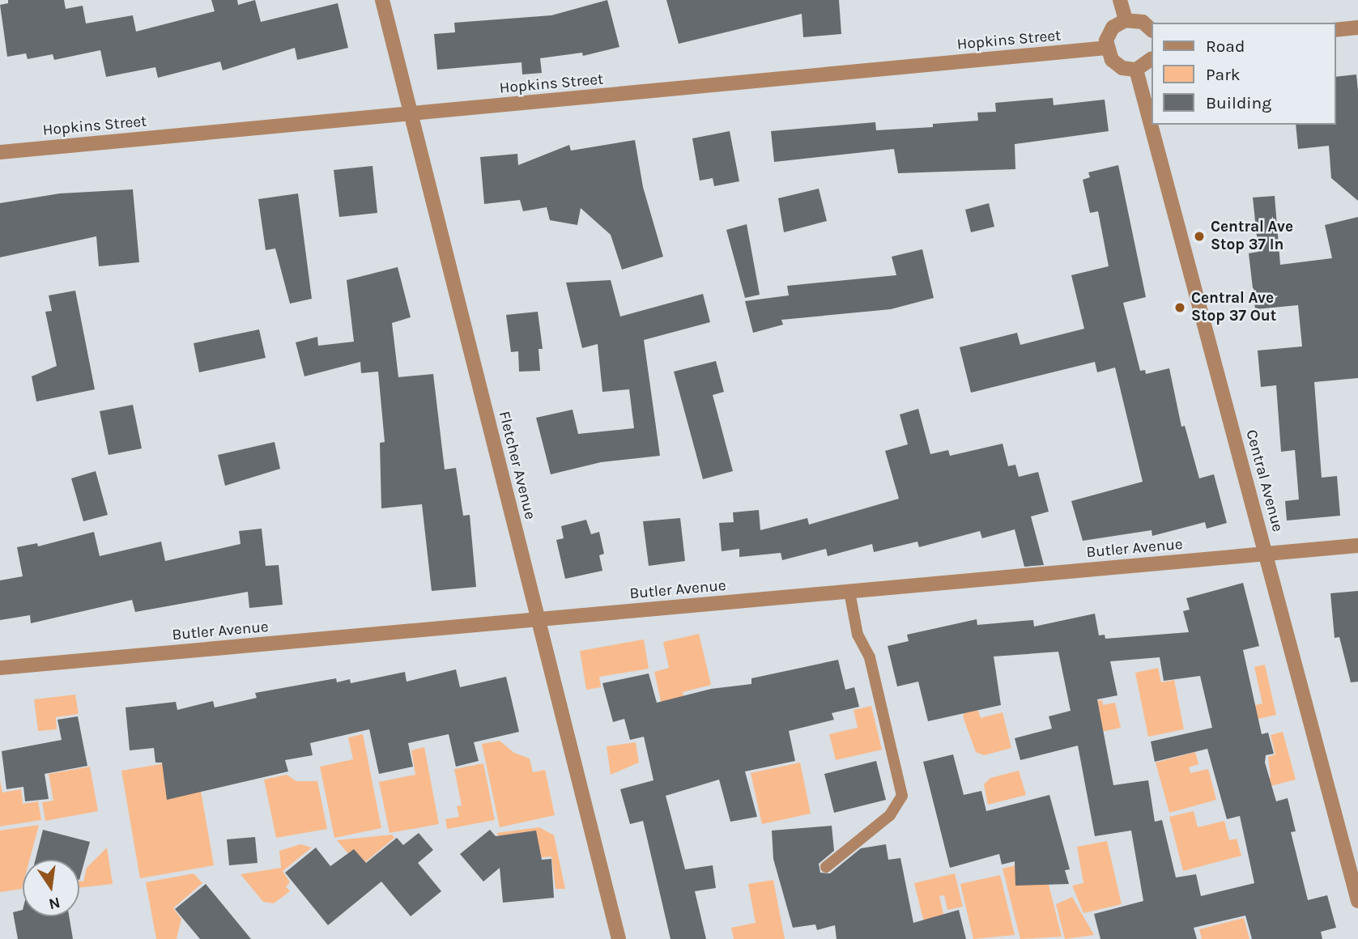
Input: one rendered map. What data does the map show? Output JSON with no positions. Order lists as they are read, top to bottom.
{
  "streets": {
    "street": [
      "Hopkins Street",
      "Fletcher Avenue",
      "Central Avenue",
      "Butler Avenue"
    ]
  },
  "crossings": [
    ["Hopkins Street", "Fletcher Avenue"],
    ["Fletcher Avenue", "Butler Avenue"],
    ["Central Avenue", "Butler Avenue"]
  ],
  "places": ["Central Ave Stop 37 In", "Central Ave Stop 37 Out"],
  "legend": ["Road", "Park", "Building"],
  "north": "bottom"
}
